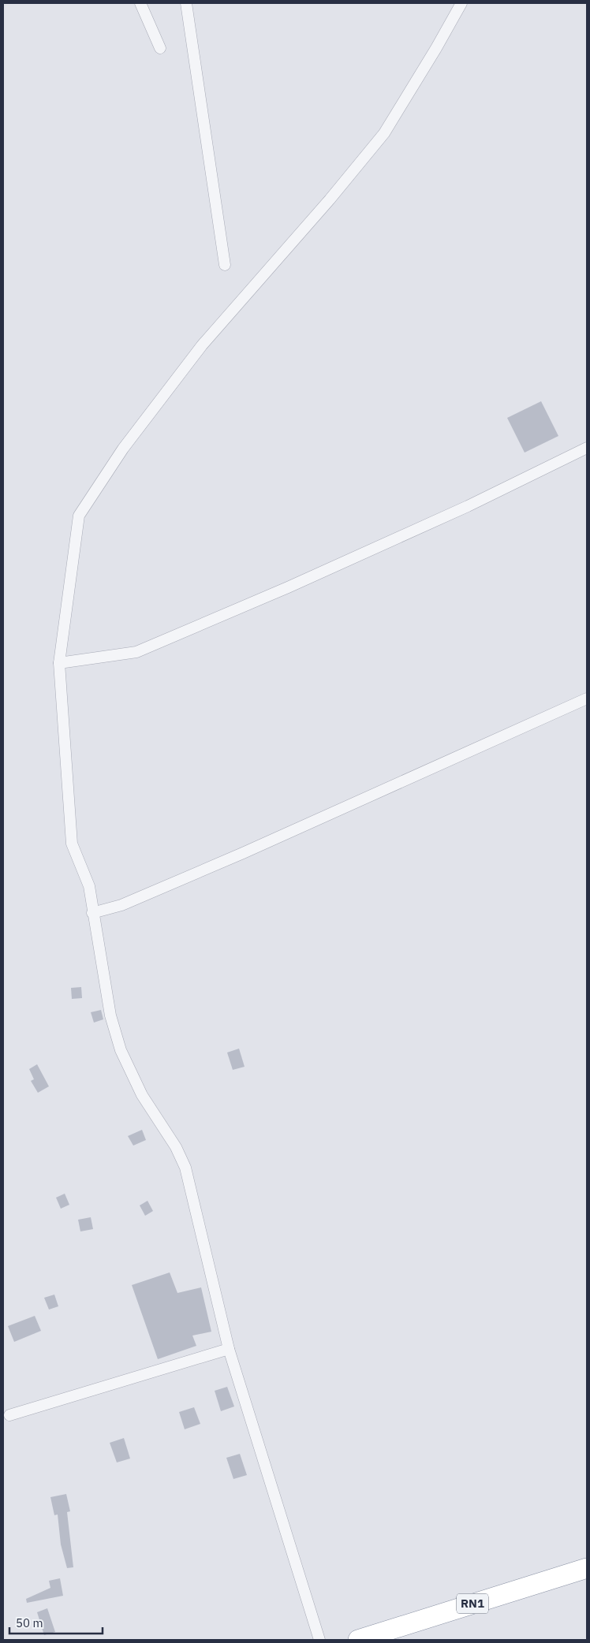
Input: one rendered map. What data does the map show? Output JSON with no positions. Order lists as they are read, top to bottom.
{
  "streets": {
    "highway": ["RN1"]
  },
  "scale_bar": "50 m"
}
